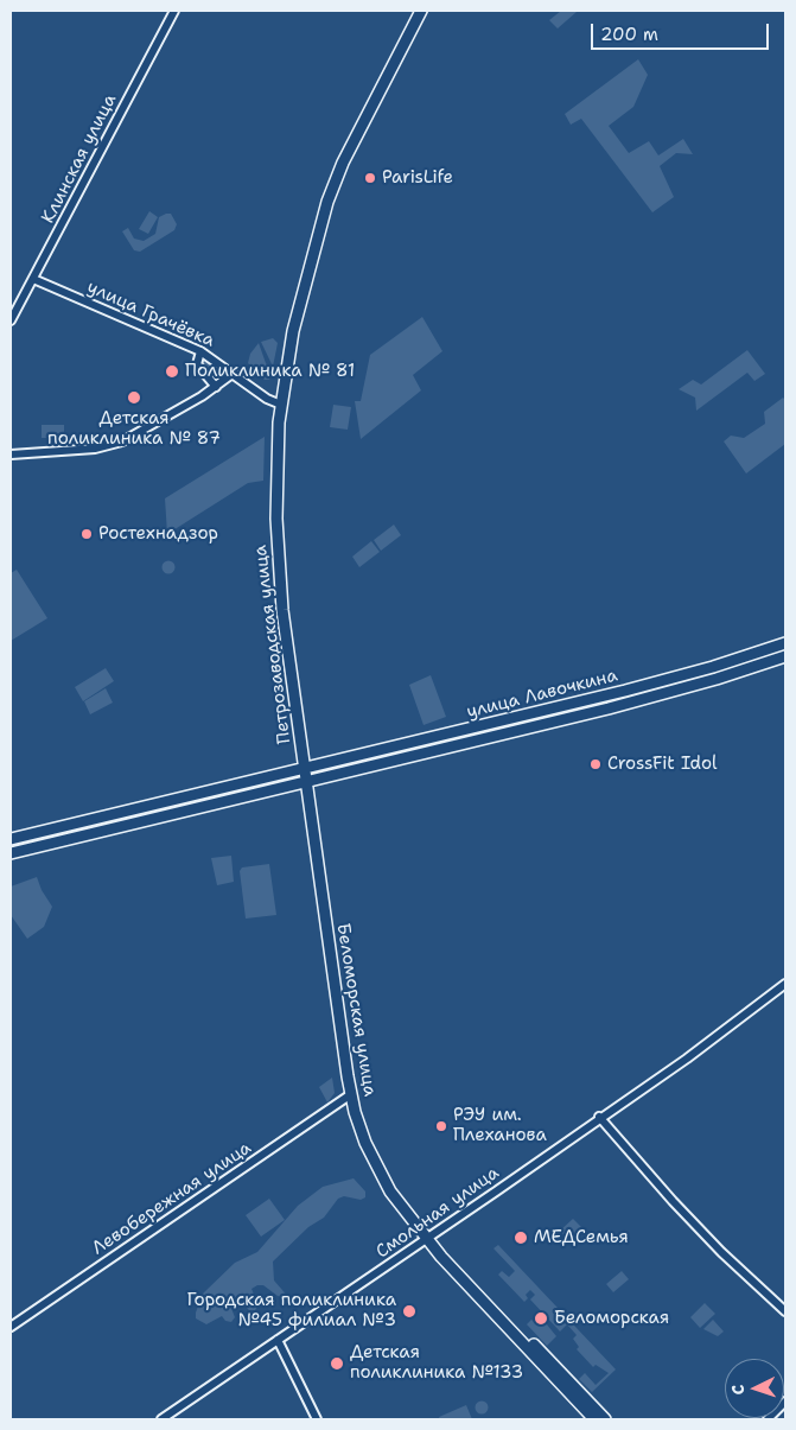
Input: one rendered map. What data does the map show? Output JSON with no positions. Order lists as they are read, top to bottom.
{
  "streets": {
    "main road": ["Петрозаводская улица", "улица Лавочкина", "Беломорская улица"],
    "street": [
      "Клинская улица",
      "улица Грачёвка",
      "Левобережная улица",
      "Смольная улица"
    ]
  },
  "crossings": [
    ["Клинская улица", "улица Грачёвка"],
    ["улица Грачёвка", "Петрозаводская улица"],
    ["Петрозаводская улица", "улица Лавочкина"],
    ["Петрозаводская улица", "Беломорская улица"],
    ["улица Лавочкина", "Беломорская улица"],
    ["Беломорская улица", "Левобережная улица"],
    ["Беломорская улица", "Смольная улица"]
  ],
  "places": [
    "ParisLife",
    "Поликлиника № 81",
    "Детская поликлиника № 87",
    "Ростехнадзор",
    "CrossFit Idol",
    "РЭУ им. Плеханова",
    "МЕДСемья",
    "Городская поликлиника №45 филиал №3",
    "Беломорская",
    "Детская поликлиника №133"
  ],
  "scale_bar": "200 m",
  "north": "left"
}
